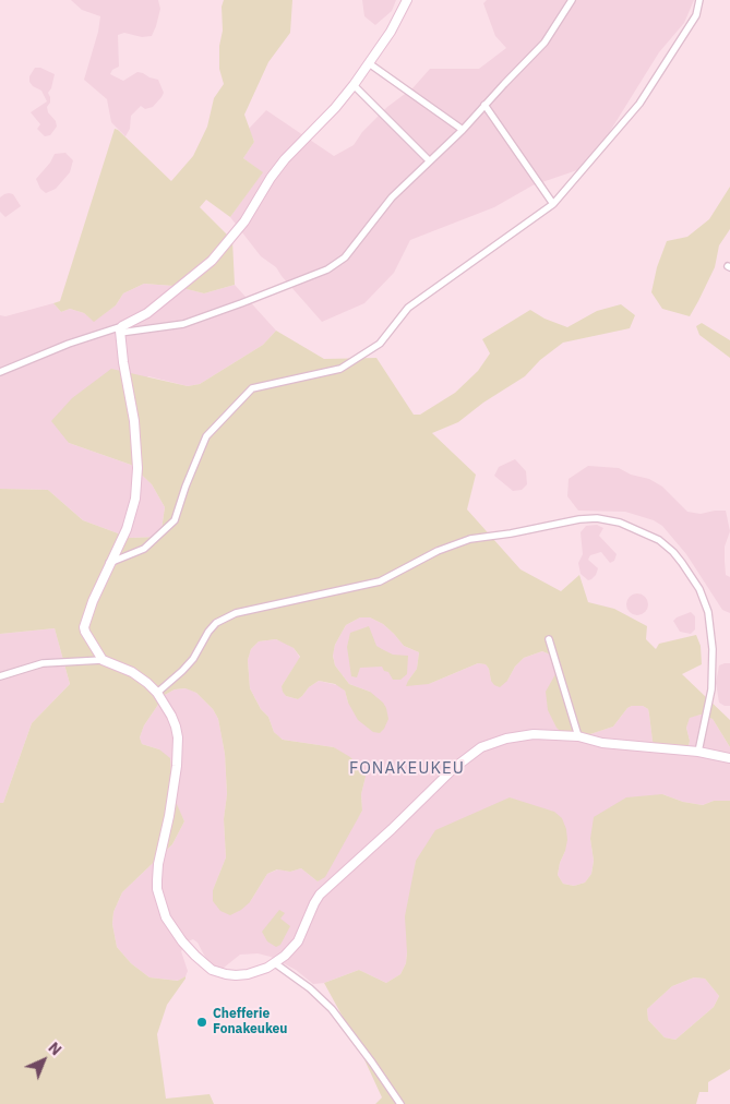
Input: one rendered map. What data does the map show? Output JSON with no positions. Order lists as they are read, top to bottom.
{
  "districts": ["FONAKEUKEU"],
  "places": ["Chefferie Fonakeukeu"],
  "north": "top right"
}
